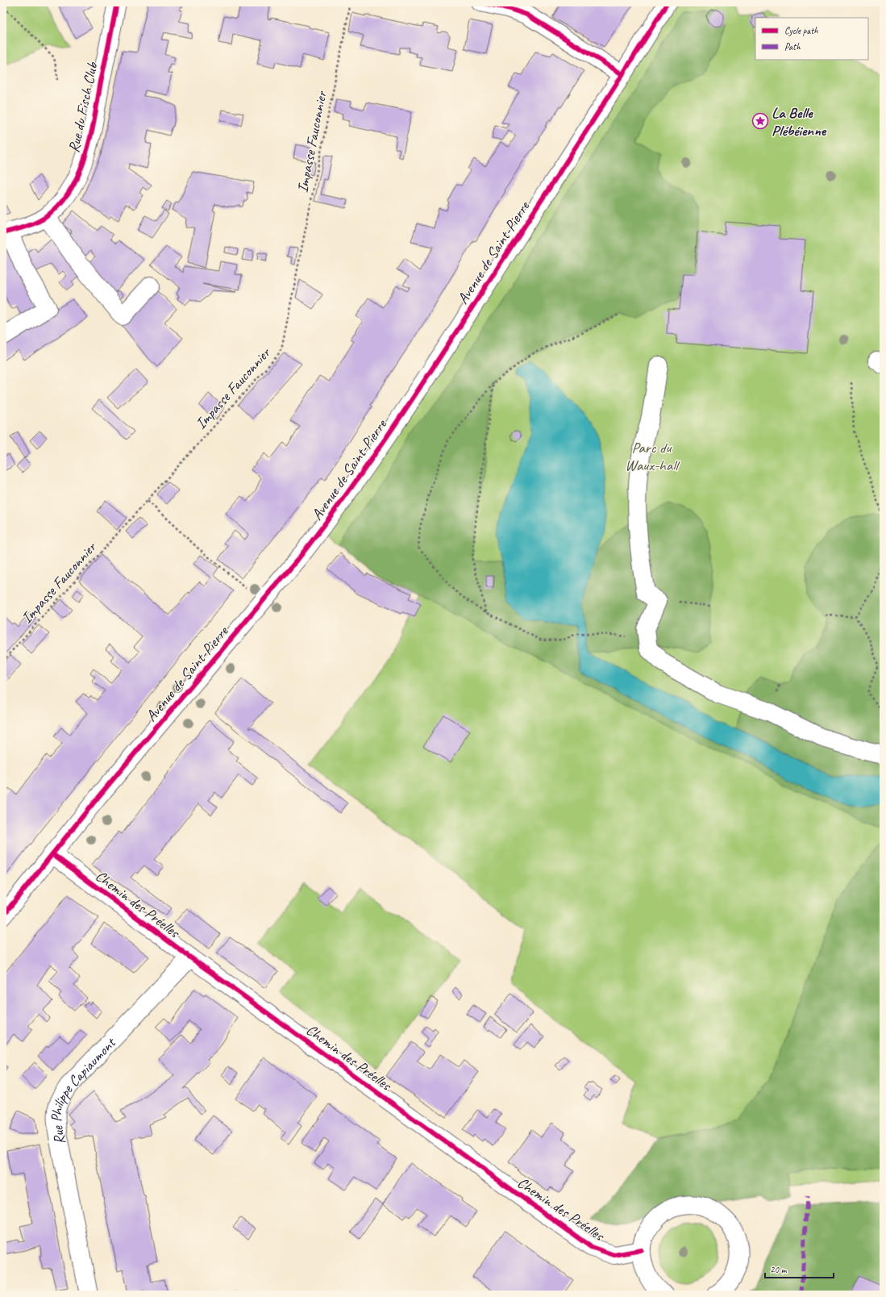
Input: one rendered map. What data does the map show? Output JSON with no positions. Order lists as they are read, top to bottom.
{
  "streets": {
    "street": [
      "Rue du Fisch Club",
      "Avenue de Saint-Pierre",
      "Chemin des Préelles",
      "Rue Philippe Capiaumont"
    ],
    "path": ["Impasse Fauconnier"]
  },
  "crossings": [
    ["Avenue de Saint-Pierre", "Chemin des Préelles"],
    ["Chemin des Préelles", "Rue Philippe Capiaumont"]
  ],
  "parks": ["Parc du Waux-hall"],
  "places": {
    "place": ["La Belle Plébéienne"]
  },
  "legend": ["Cycle path", "Path"],
  "scale_bar": "20 m"
}
